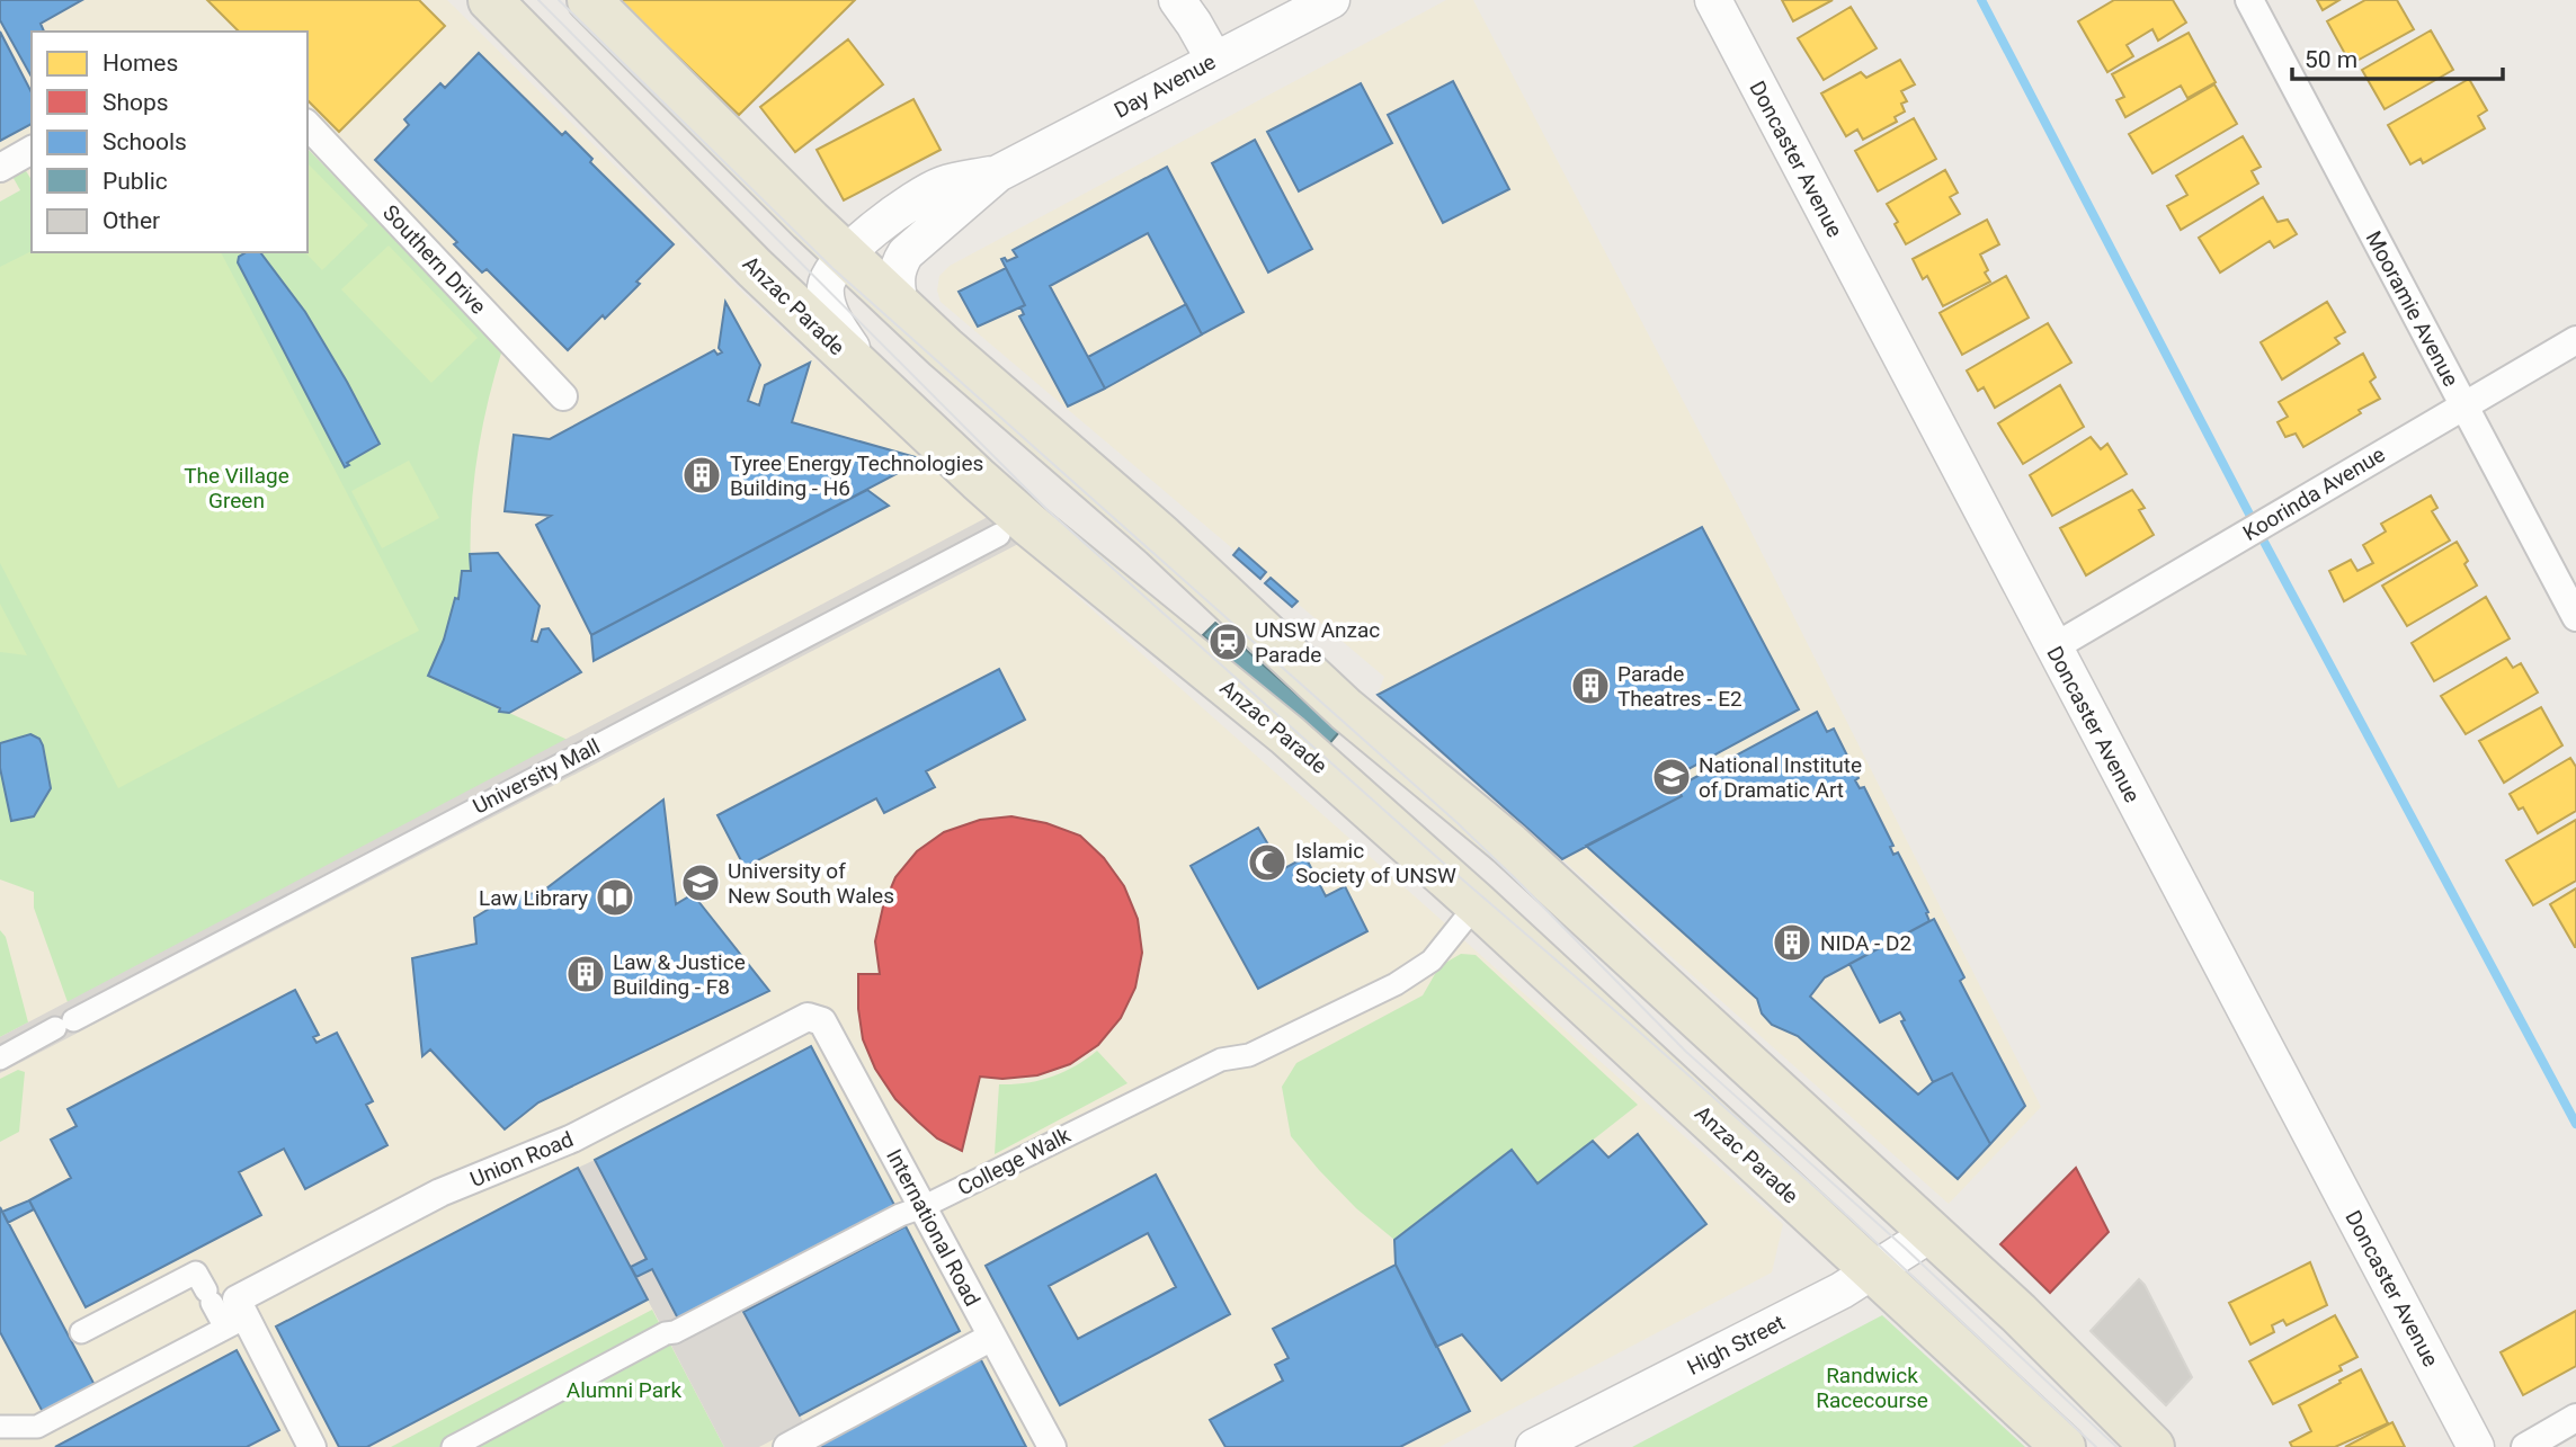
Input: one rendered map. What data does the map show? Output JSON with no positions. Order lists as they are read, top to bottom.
{
  "streets": {
    "main road": ["Anzac Parade"],
    "street": [
      "Day Avenue",
      "Doncaster Avenue",
      "Southern Drive",
      "Mooramie Avenue",
      "Koorinda Avenue",
      "University Mall",
      "Union Road",
      "College Walk",
      "International Road",
      "High Street"
    ]
  },
  "crossings": [
    ["Day Avenue", "Anzac Parade"],
    ["Doncaster Avenue", "Koorinda Avenue"],
    ["Anzac Parade", "College Walk"],
    ["Anzac Parade", "High Street"],
    ["Mooramie Avenue", "Koorinda Avenue"],
    ["Union Road", "International Road"],
    ["College Walk", "International Road"]
  ],
  "parks": ["The Village Green", "Randwick Racecourse", "Alumni Park"],
  "places": {
    "building": [
      "Tyree Energy Technologies Building - H6",
      "Parade Theatres - E2",
      "NIDA - D2",
      "Law & Justice Building - F8"
    ],
    "station": ["UNSW Anzac Parade"],
    "school or university": ["National Institute of Dramatic Art", "University of New South Wales"],
    "mosque": ["Islamic Society of UNSW"],
    "library": ["Law Library"]
  },
  "legend": [
    "Homes",
    "Shops",
    "Schools",
    "Public",
    "Other"
  ],
  "scale_bar": "50 m"
}
